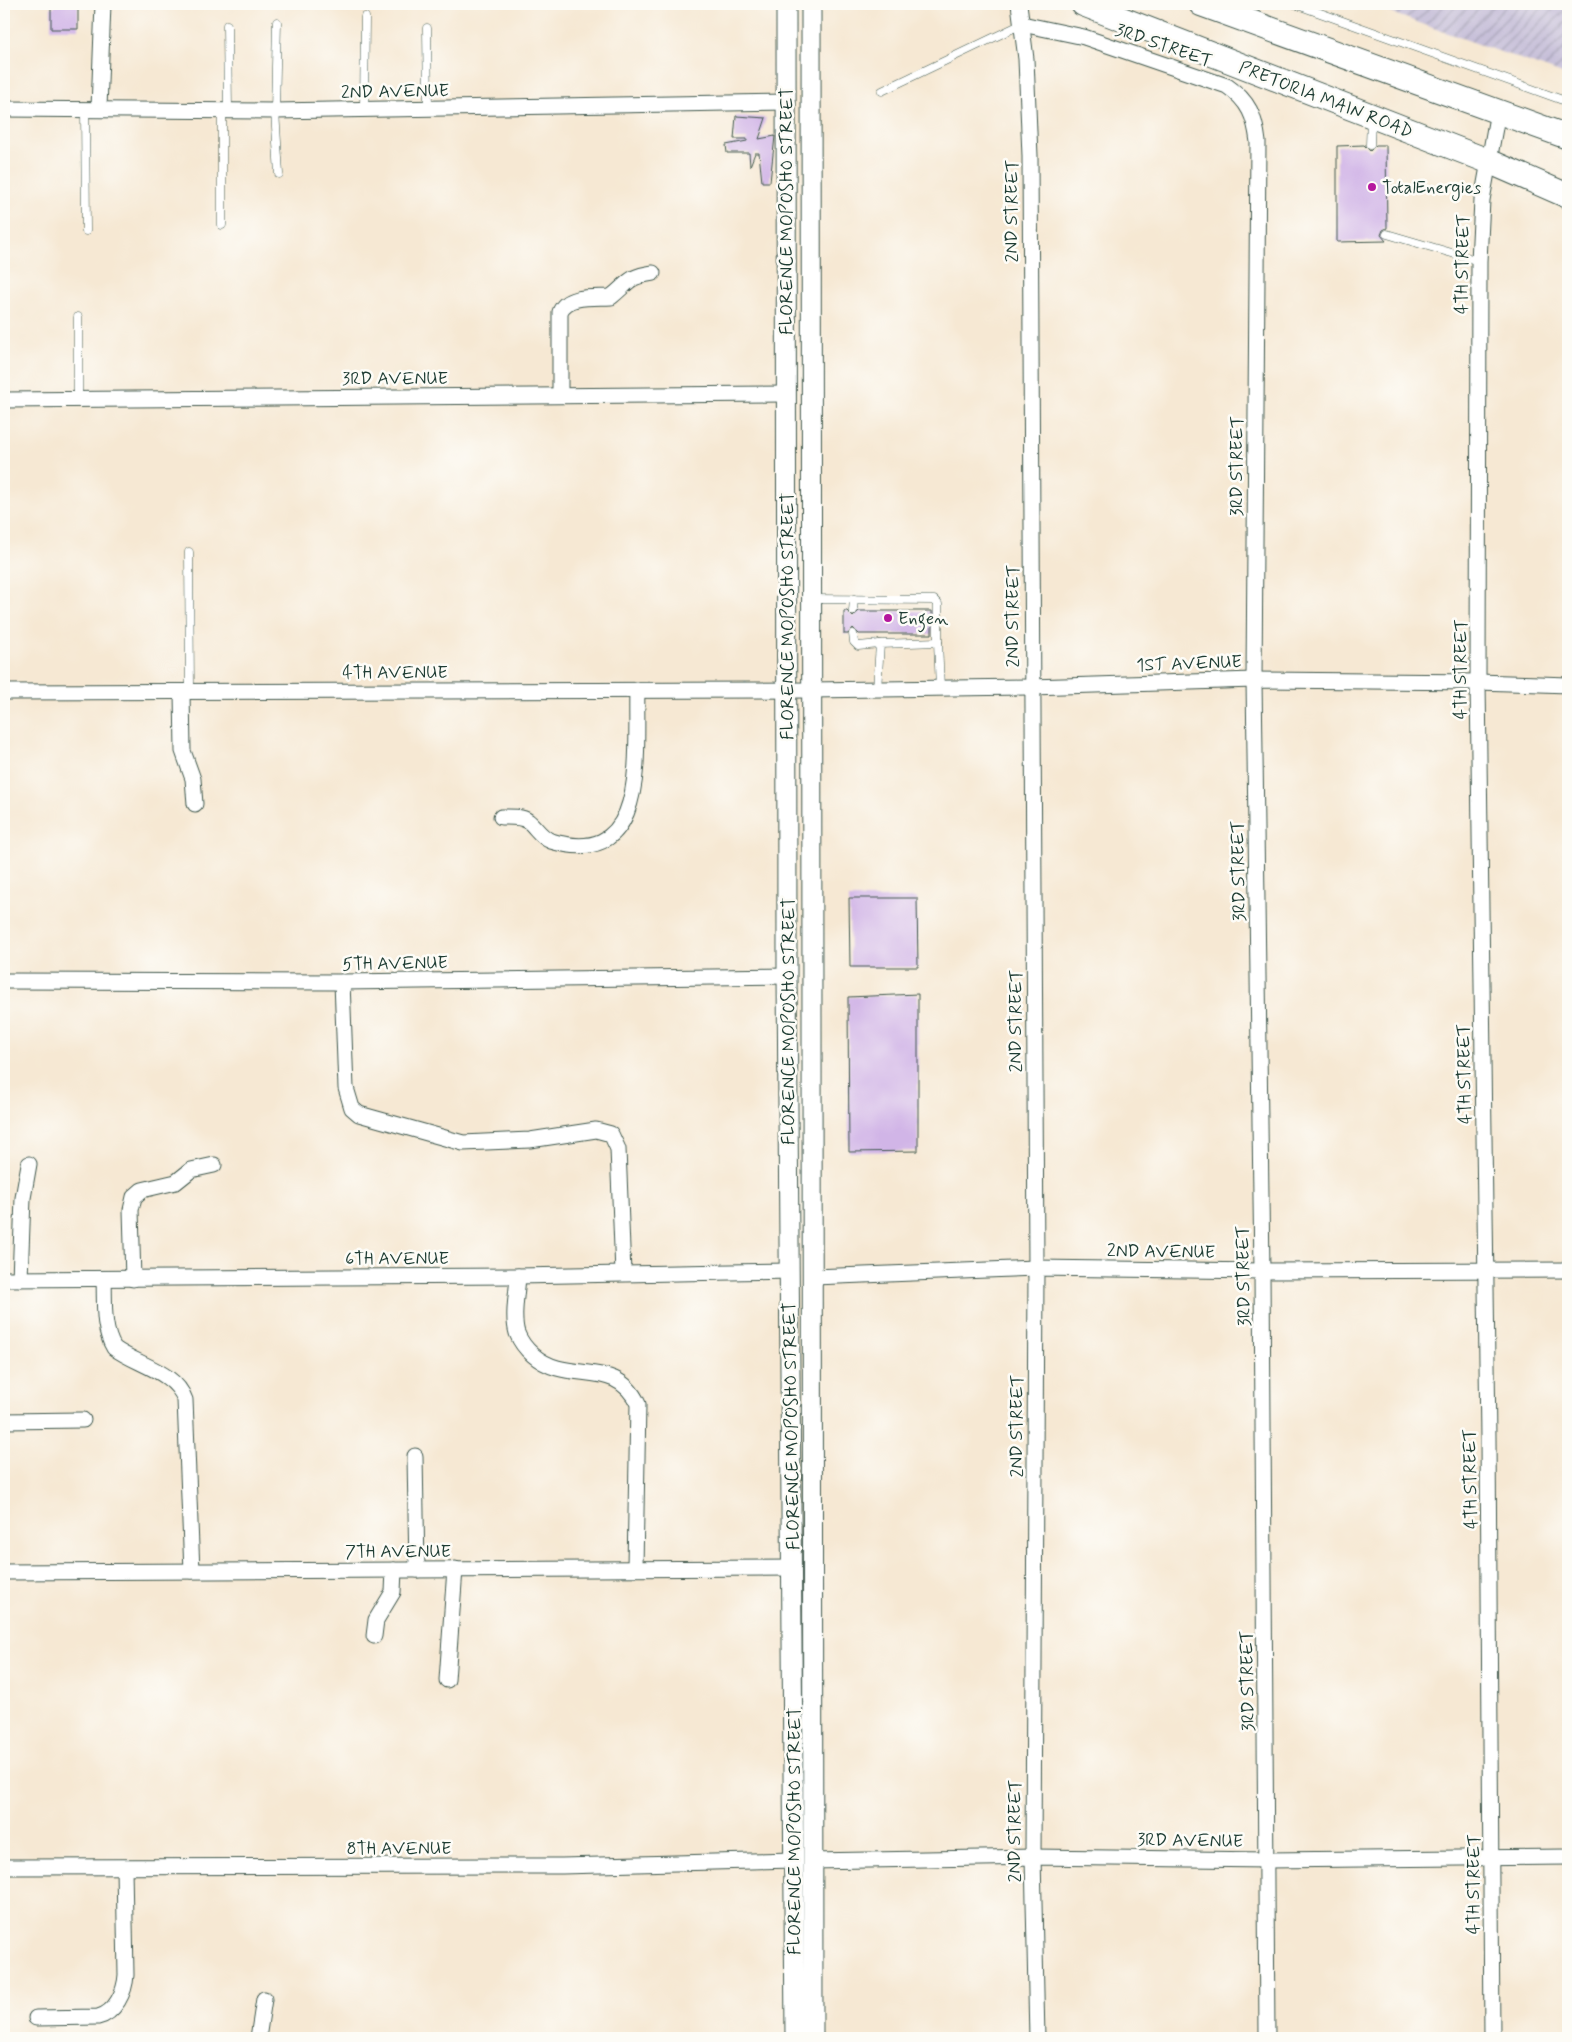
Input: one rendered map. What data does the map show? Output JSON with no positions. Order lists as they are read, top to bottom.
{
  "streets": {
    "main road": ["PRETORIA MAIN ROAD"],
    "street": [
      "3RD STREET",
      "2ND AVENUE",
      "FLORENCE MOPOSHO STREET",
      "2ND STREET",
      "4TH STREET",
      "3RD AVENUE",
      "1ST AVENUE",
      "4TH AVENUE",
      "5TH AVENUE",
      "6TH AVENUE",
      "7TH AVENUE",
      "8TH AVENUE"
    ]
  },
  "crossings": [
    ["3RD STREET", "2ND AVENUE"],
    ["3RD STREET", "2ND STREET"],
    ["3RD STREET", "3RD AVENUE"],
    ["3RD STREET", "1ST AVENUE"],
    ["2ND AVENUE", "FLORENCE MOPOSHO STREET"],
    ["2ND AVENUE", "2ND STREET"],
    ["2ND AVENUE", "4TH STREET"],
    ["PRETORIA MAIN ROAD", "4TH STREET"],
    ["FLORENCE MOPOSHO STREET", "3RD AVENUE"],
    ["FLORENCE MOPOSHO STREET", "1ST AVENUE"],
    ["FLORENCE MOPOSHO STREET", "4TH AVENUE"],
    ["FLORENCE MOPOSHO STREET", "5TH AVENUE"],
    ["FLORENCE MOPOSHO STREET", "6TH AVENUE"],
    ["FLORENCE MOPOSHO STREET", "7TH AVENUE"],
    ["FLORENCE MOPOSHO STREET", "8TH AVENUE"],
    ["2ND STREET", "3RD AVENUE"],
    ["2ND STREET", "1ST AVENUE"],
    ["4TH STREET", "3RD AVENUE"],
    ["4TH STREET", "1ST AVENUE"],
    ["3RD AVENUE", "8TH AVENUE"],
    ["1ST AVENUE", "4TH AVENUE"]
  ],
  "places": ["TotalEnergies", "Engen"]
}
